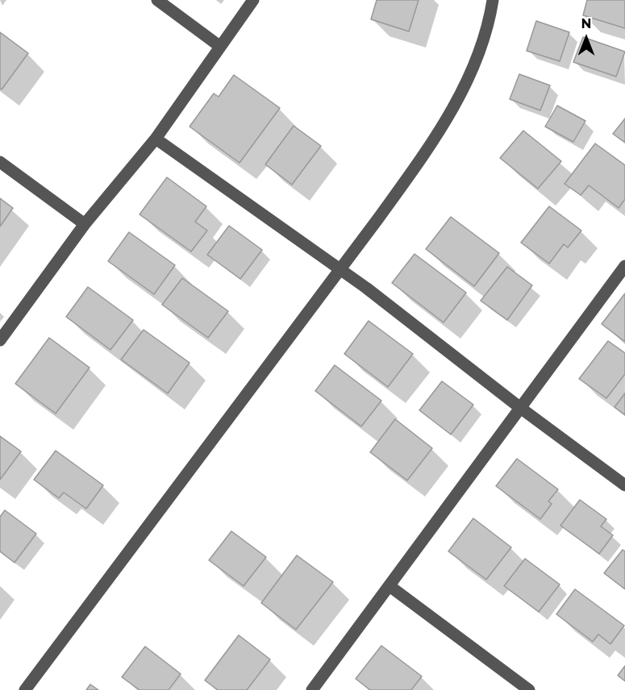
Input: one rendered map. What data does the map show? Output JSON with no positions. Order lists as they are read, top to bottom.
{
  "north": "top"
}
